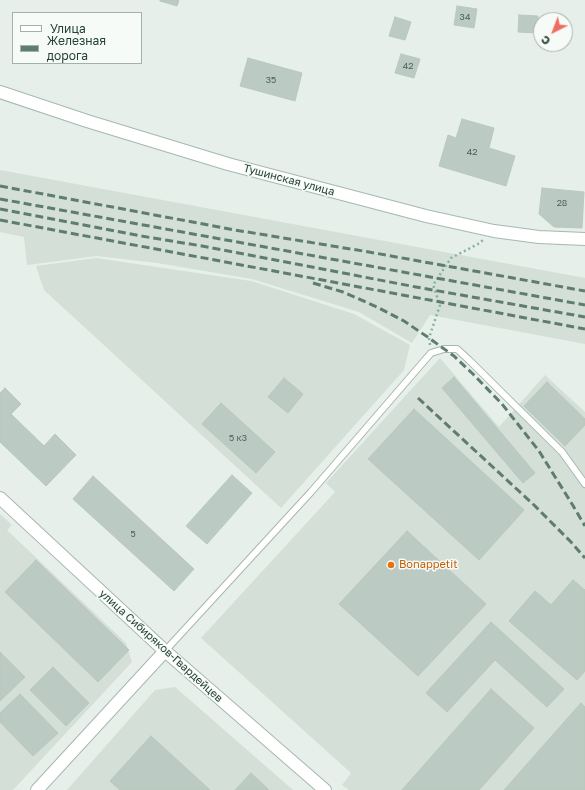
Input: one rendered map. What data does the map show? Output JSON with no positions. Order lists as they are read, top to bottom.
{
  "streets": {
    "street": ["Тушинская улица", "улица Сибиряков-Гвардейцев"]
  },
  "places": ["Bonappetit"],
  "house_numbers": [
    "34",
    "42",
    "35",
    "42",
    "28",
    "5 к3",
    "5"
  ],
  "legend": ["Улица", "Железная дорога"],
  "north": "bottom left"
}
